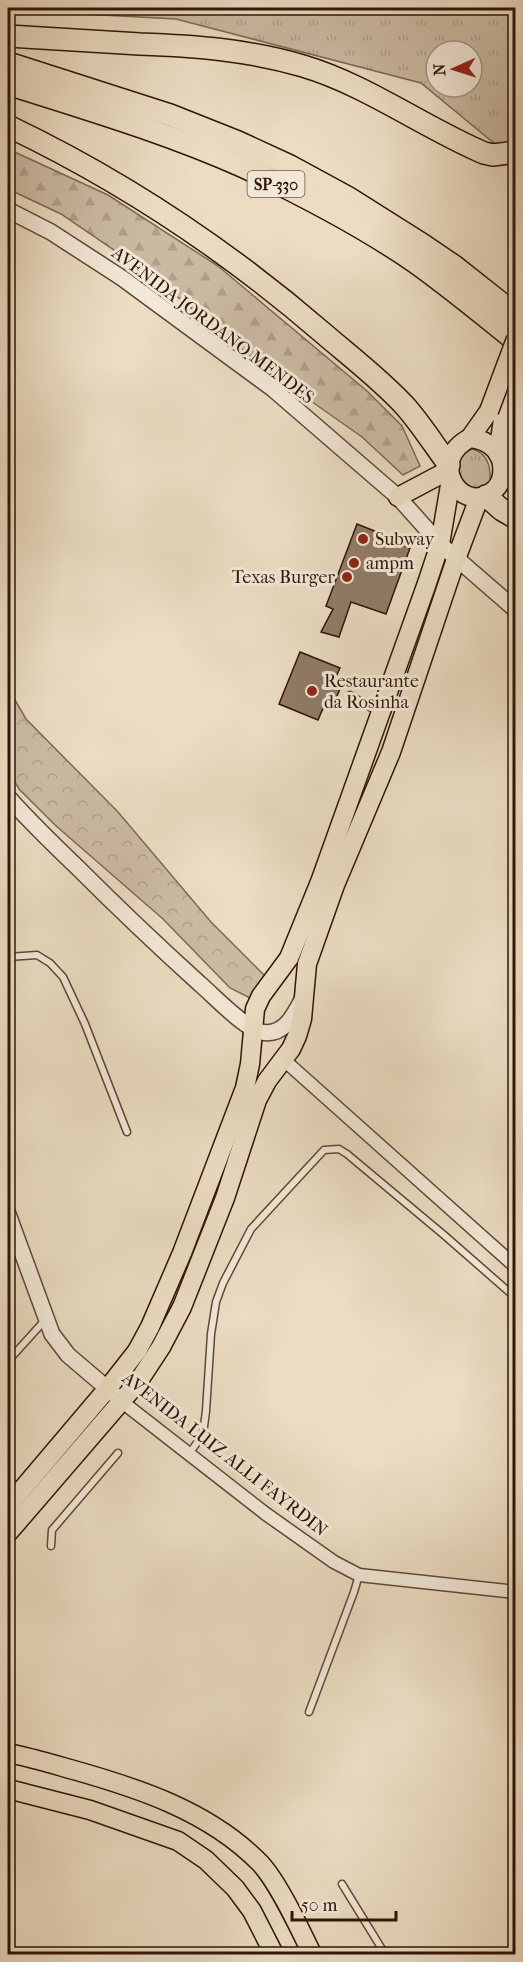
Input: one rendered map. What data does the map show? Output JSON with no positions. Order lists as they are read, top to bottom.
{
  "streets": {
    "highway": ["SP-330"],
    "street": ["AVENIDA JORDANO MENDES", "AVENIDA LUIZ ALLI FAYRDIN"]
  },
  "places": [
    "Subway",
    "ampm",
    "Texas Burger",
    "Restaurante da Rosinha"
  ],
  "scale_bar": "50 m",
  "north": "left"
}
